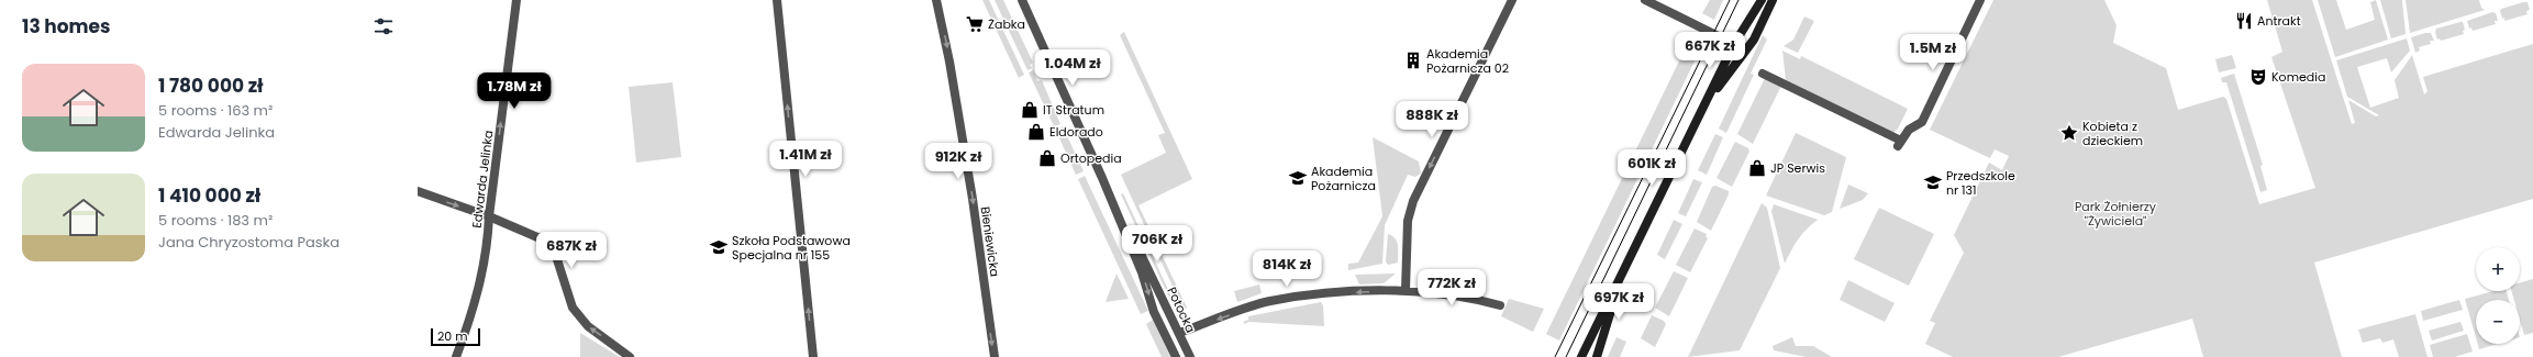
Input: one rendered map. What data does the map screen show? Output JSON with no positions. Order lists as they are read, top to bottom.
{
  "streets": {
    "street": ["Edwarda Jelinka", "Bieniewicka", "Potocka"]
  },
  "one_way": ["Edwarda Jelinka", "Bieniewicka"],
  "parks": ["Park Żołnierzy \"Żywiciela\""],
  "places": {
    "restaurant": ["Antrakt"],
    "supermarket": ["Żabka"],
    "building": ["Akademia Pożarnicza 02"],
    "theatre": ["Komedia"],
    "shop": [
      "IT Stratum",
      "Eldorado",
      "Ortopedia",
      "JP Serwis"
    ],
    "place": ["Kobieta z dzieckiem"],
    "school or university": ["Akademia Pożarnicza", "Przedszkole nr 131", "Szkoła Podstawowa Specjalna nr 155"]
  },
  "scale_bar": "20 m",
  "page": {
    "heading": "13 homes",
    "price": [
      "667K zł",
      "1.5M zł",
      "1.04M zł",
      "1.78M zł",
      "888K zł",
      "1.41M zł",
      "912K zł",
      "601K zł",
      "706K zł",
      "687K zł",
      "814K zł",
      "772K zł",
      "697K zł"
    ],
    "list": [
      {
        "name": "1 780 000 zł",
        "note": "5 rooms · 163 m² · Edwarda Jelinka"
      },
      {
        "name": "1 410 000 zł",
        "note": "5 rooms · 183 m² · Jana Chryzostoma Paska"
      }
    ],
    "map_buttons": ["+", "−"],
    "scale": "20 m"
  }
}
